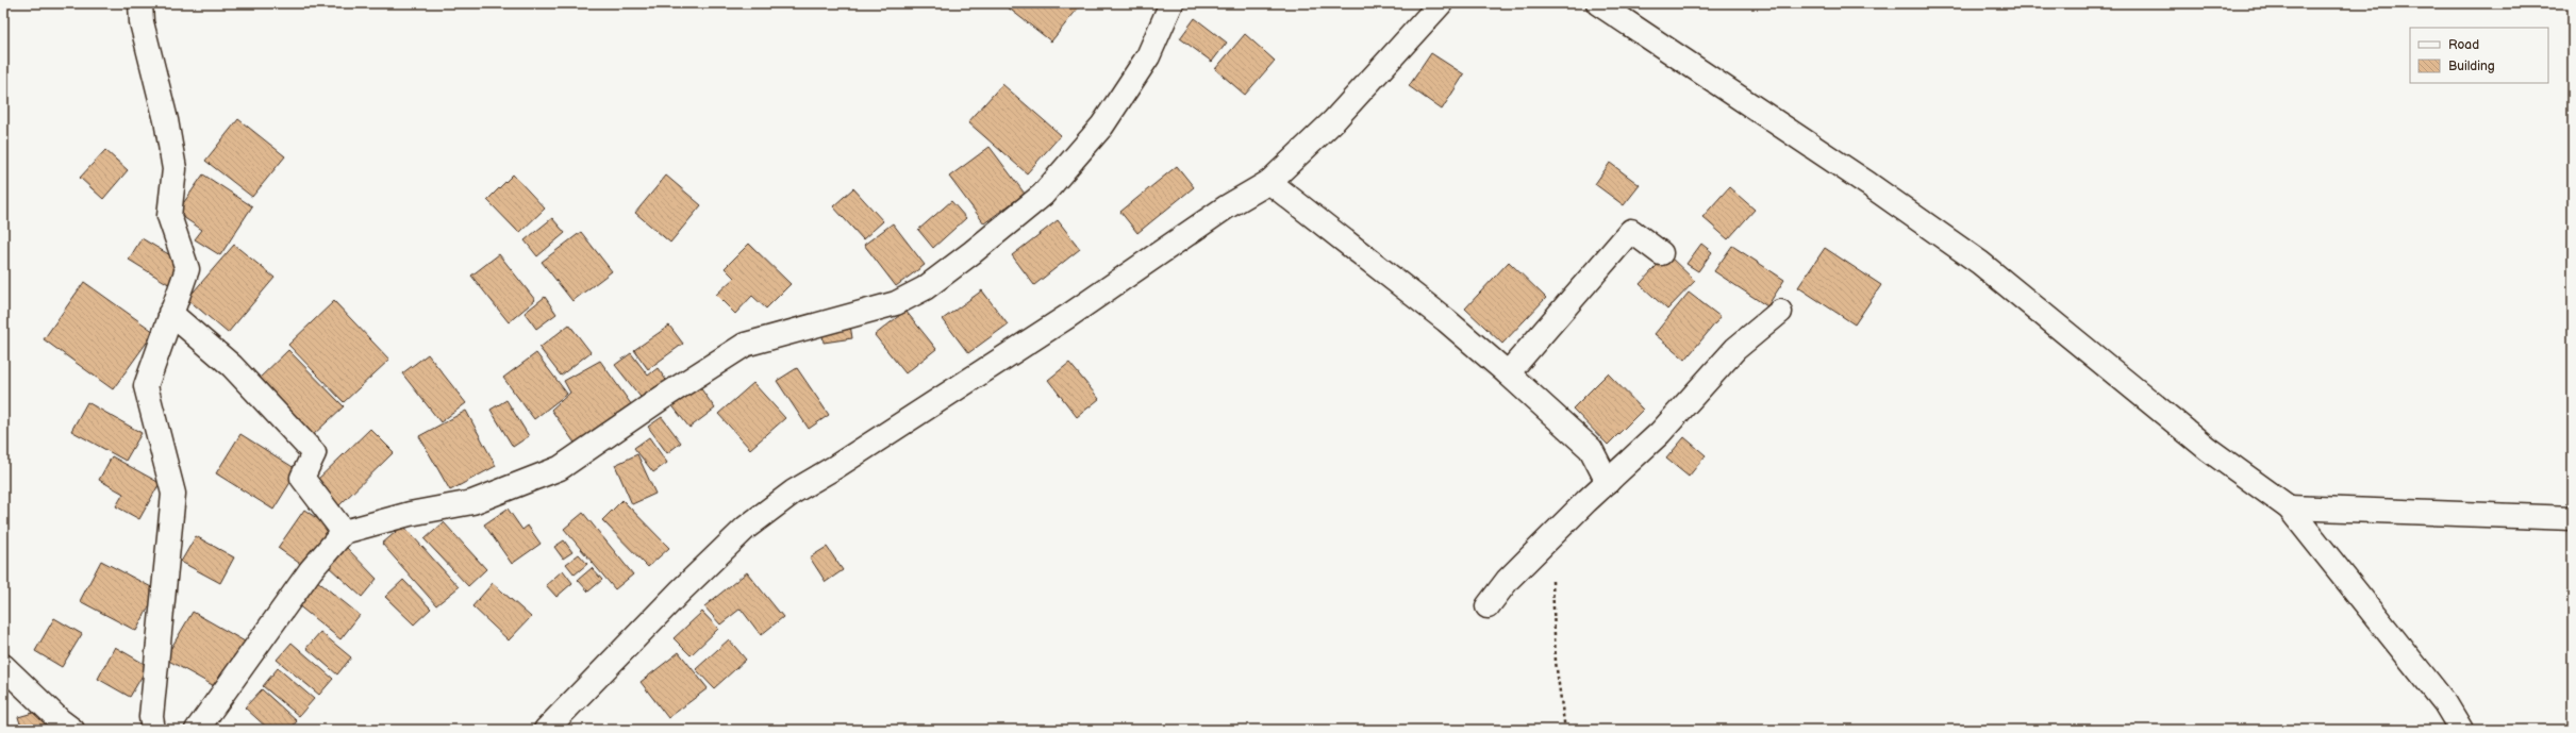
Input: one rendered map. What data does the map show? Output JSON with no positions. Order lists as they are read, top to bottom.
{
  "legend": ["Road", "Building"]
}
